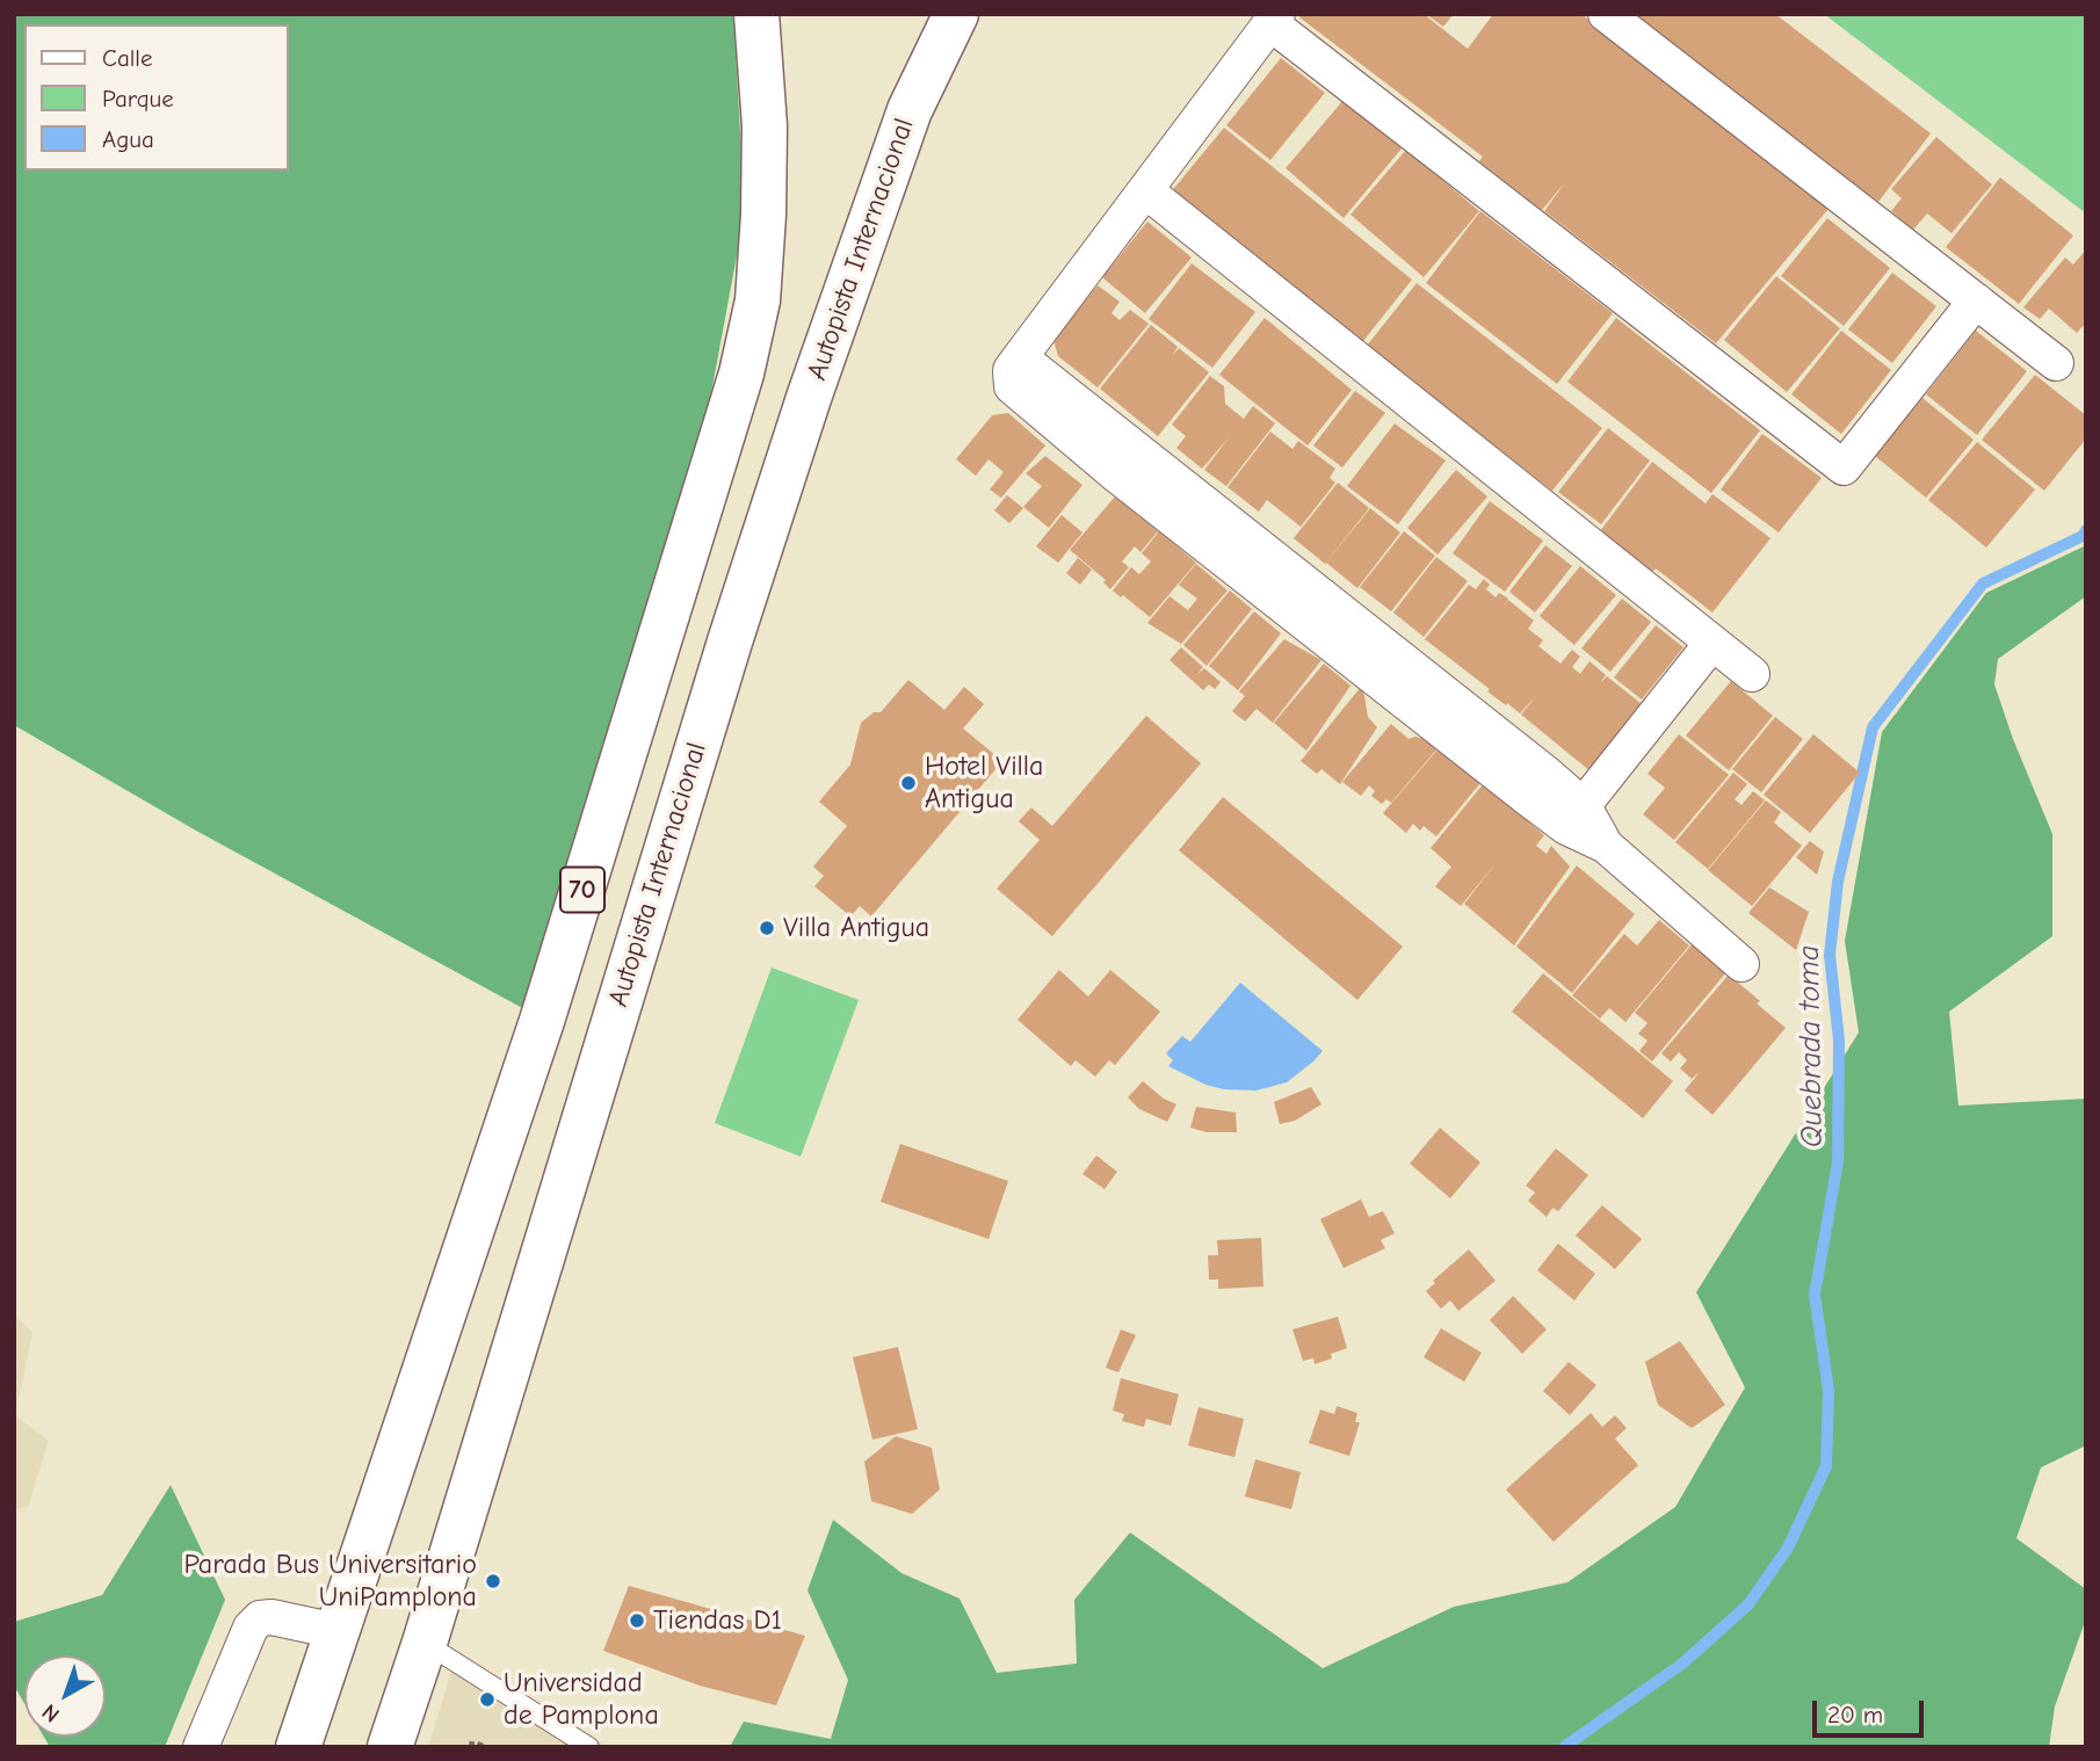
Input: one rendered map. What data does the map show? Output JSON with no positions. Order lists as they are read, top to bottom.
{
  "streets": {
    "highway": ["Autopista Internacional", "70"]
  },
  "water": ["Quebrada toma"],
  "places": [
    "Hotel Villa Antigua",
    "Villa Antigua",
    "Parada Bus Universitario UniPamplona",
    "Tiendas D1",
    "Universidad de Pamplona"
  ],
  "legend": ["Calle", "Parque", "Agua"],
  "scale_bar": "20 m",
  "north": "bottom left"
}
